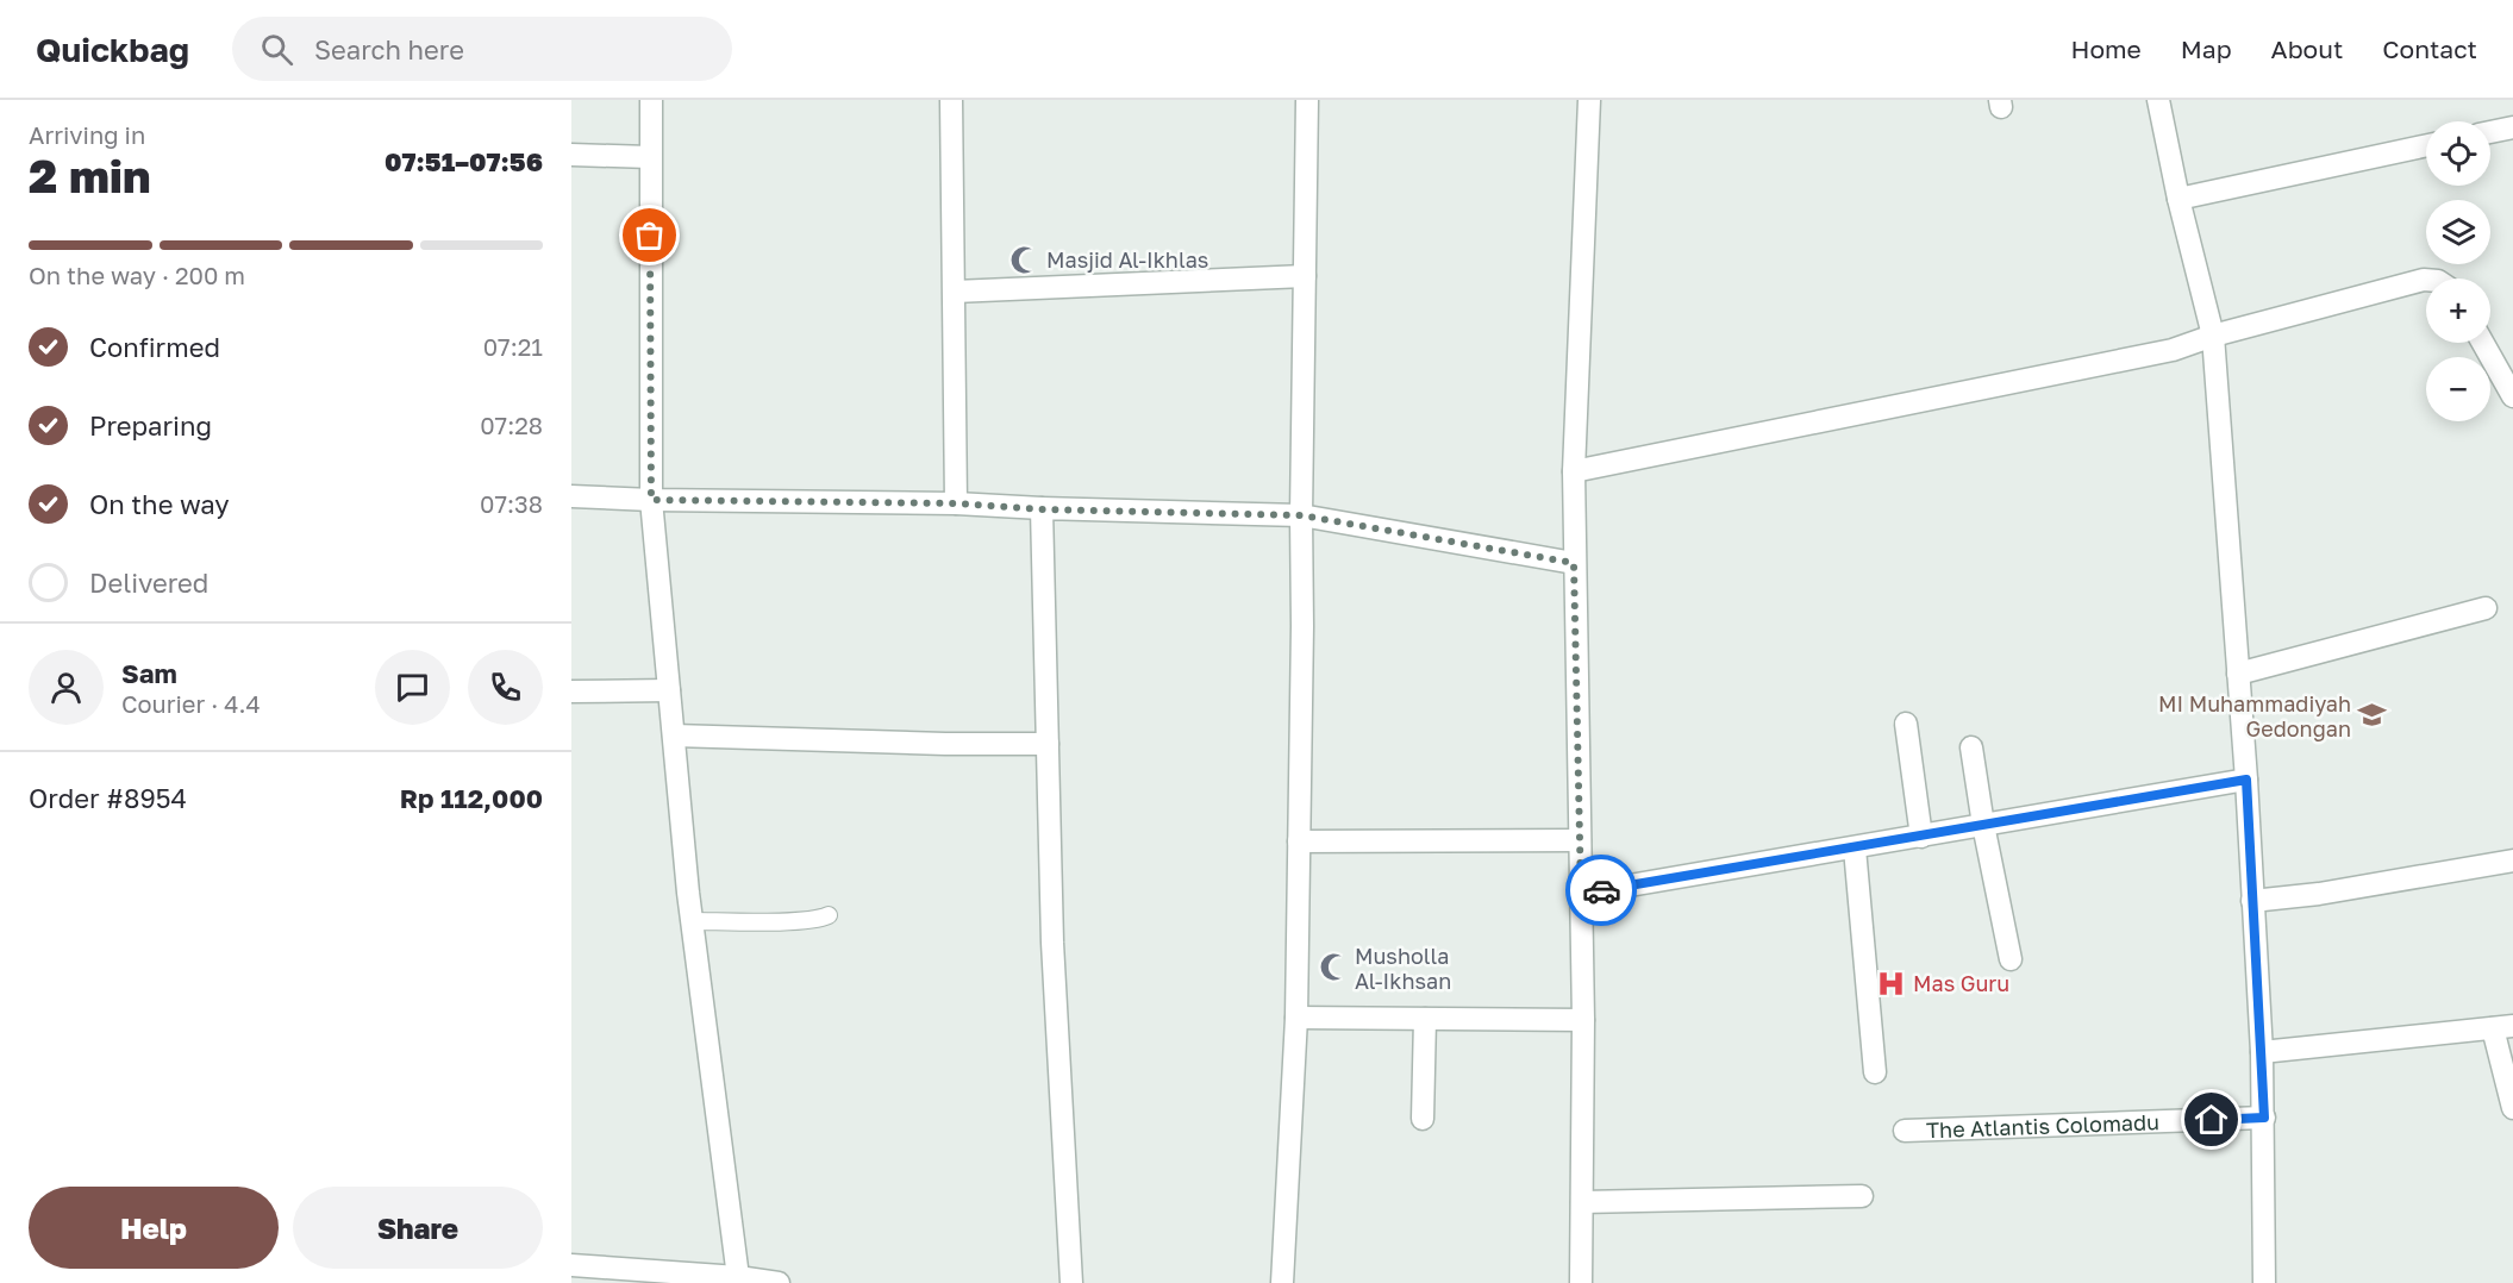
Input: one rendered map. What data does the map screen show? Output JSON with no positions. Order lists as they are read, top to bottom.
{
  "streets": {
    "street": ["The Atlantis Colomadu"]
  },
  "places": {
    "mosque": ["Masjid Al-Ikhlas", "Musholla Al-Ikhsan"],
    "school or university": ["MI Muhammadiyah Gedongan"],
    "hospital": ["Mas Guru"]
  },
  "page": {
    "header": "Quickbag",
    "search": "Search here",
    "nav": [
      "Home",
      "Map",
      "About",
      "Contact"
    ],
    "heading": ["2 min", "Arriving in", "07:51–07:56"],
    "panel": [
      "Sam",
      "Courier · 4.4",
      "Order #8954",
      "Rp 112,000"
    ],
    "map_buttons": ["+", "−"],
    "bar": "On the way · 200 m",
    "list": [
      ["Confirmed", "07:21"],
      ["Preparing", "07:28"],
      ["On the way", "07:38"],
      "Delivered"
    ],
    "buttons": ["Help", "Share"]
  }
}
